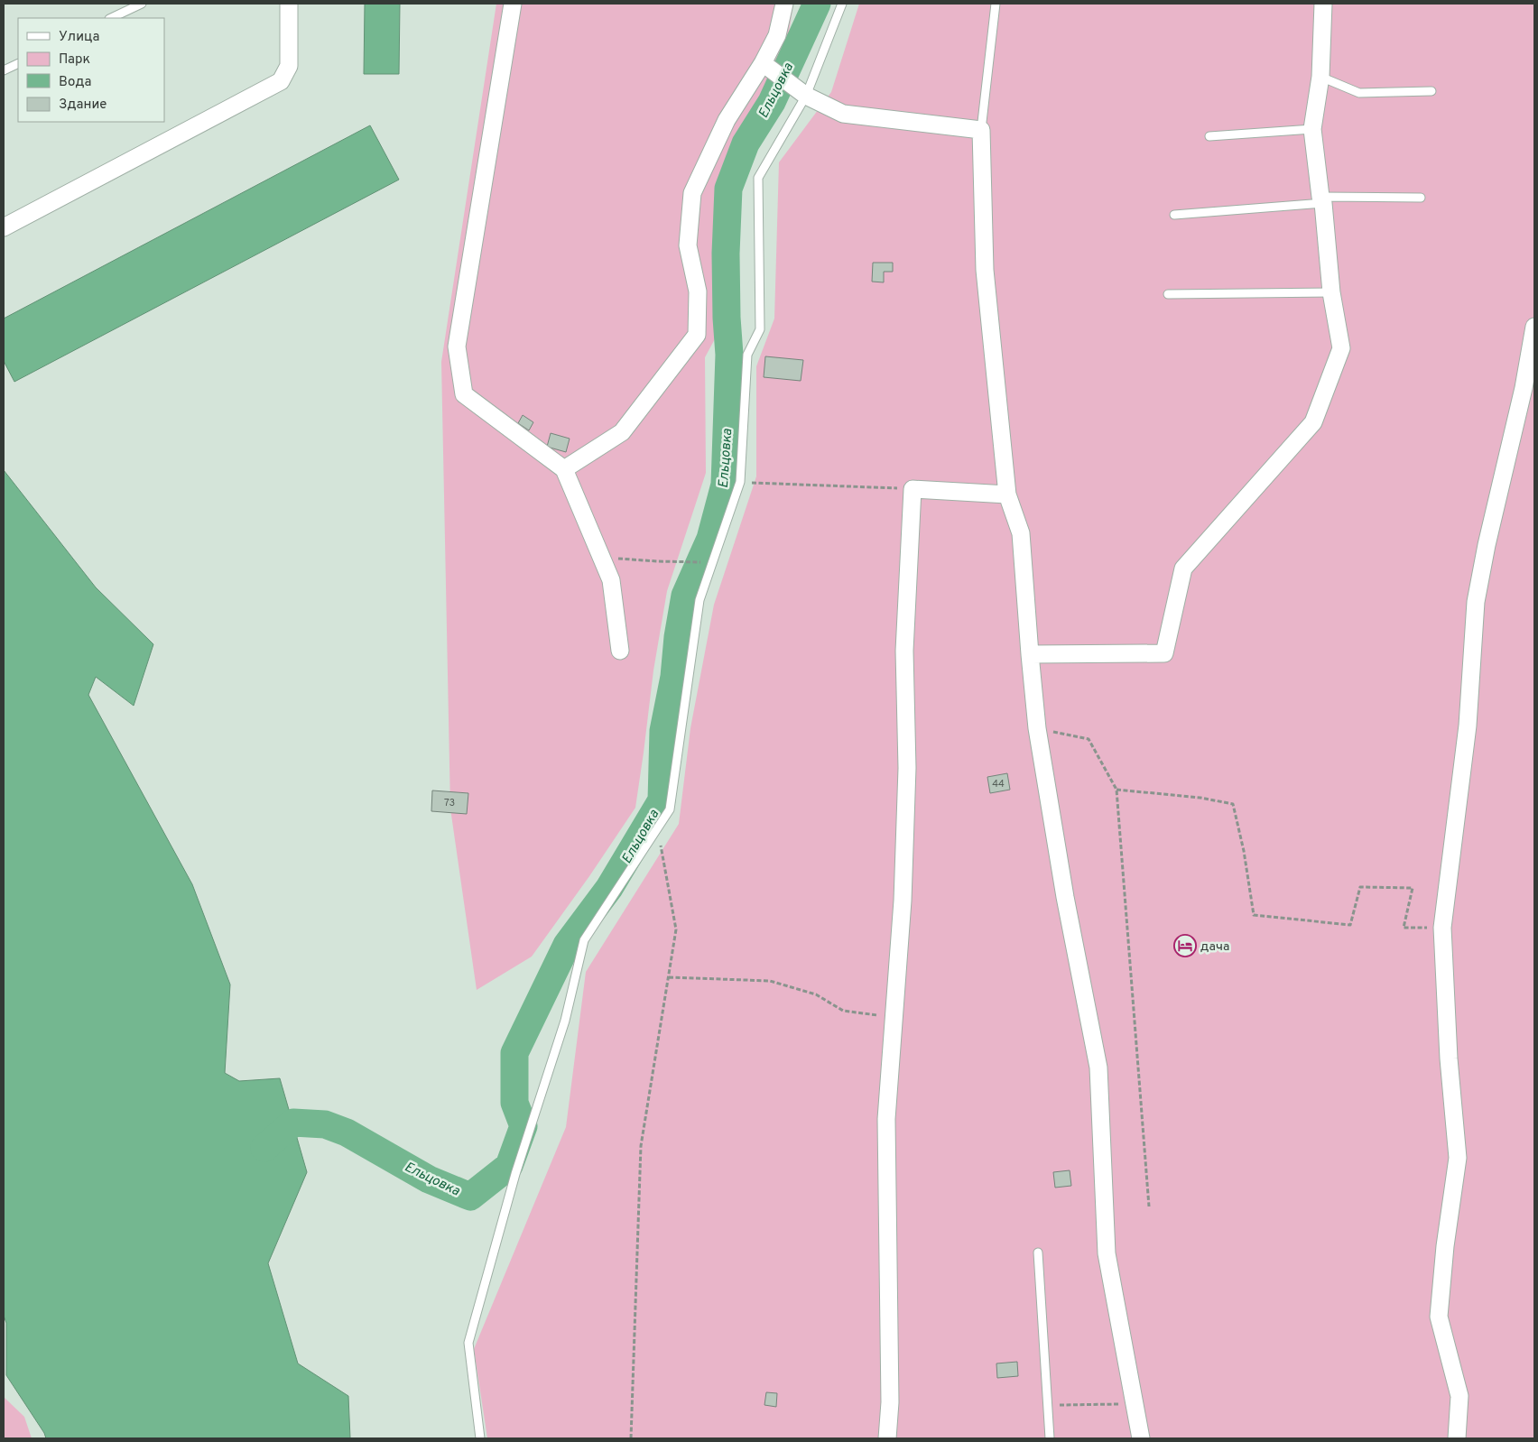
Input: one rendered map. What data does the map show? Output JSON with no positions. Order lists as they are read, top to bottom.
{
  "water": ["Ельцовка"],
  "places": {
    "hotel": ["дача"]
  },
  "house_numbers": ["44", "73"],
  "legend": [
    "Улица",
    "Парк",
    "Вода",
    "Здание"
  ]
}
